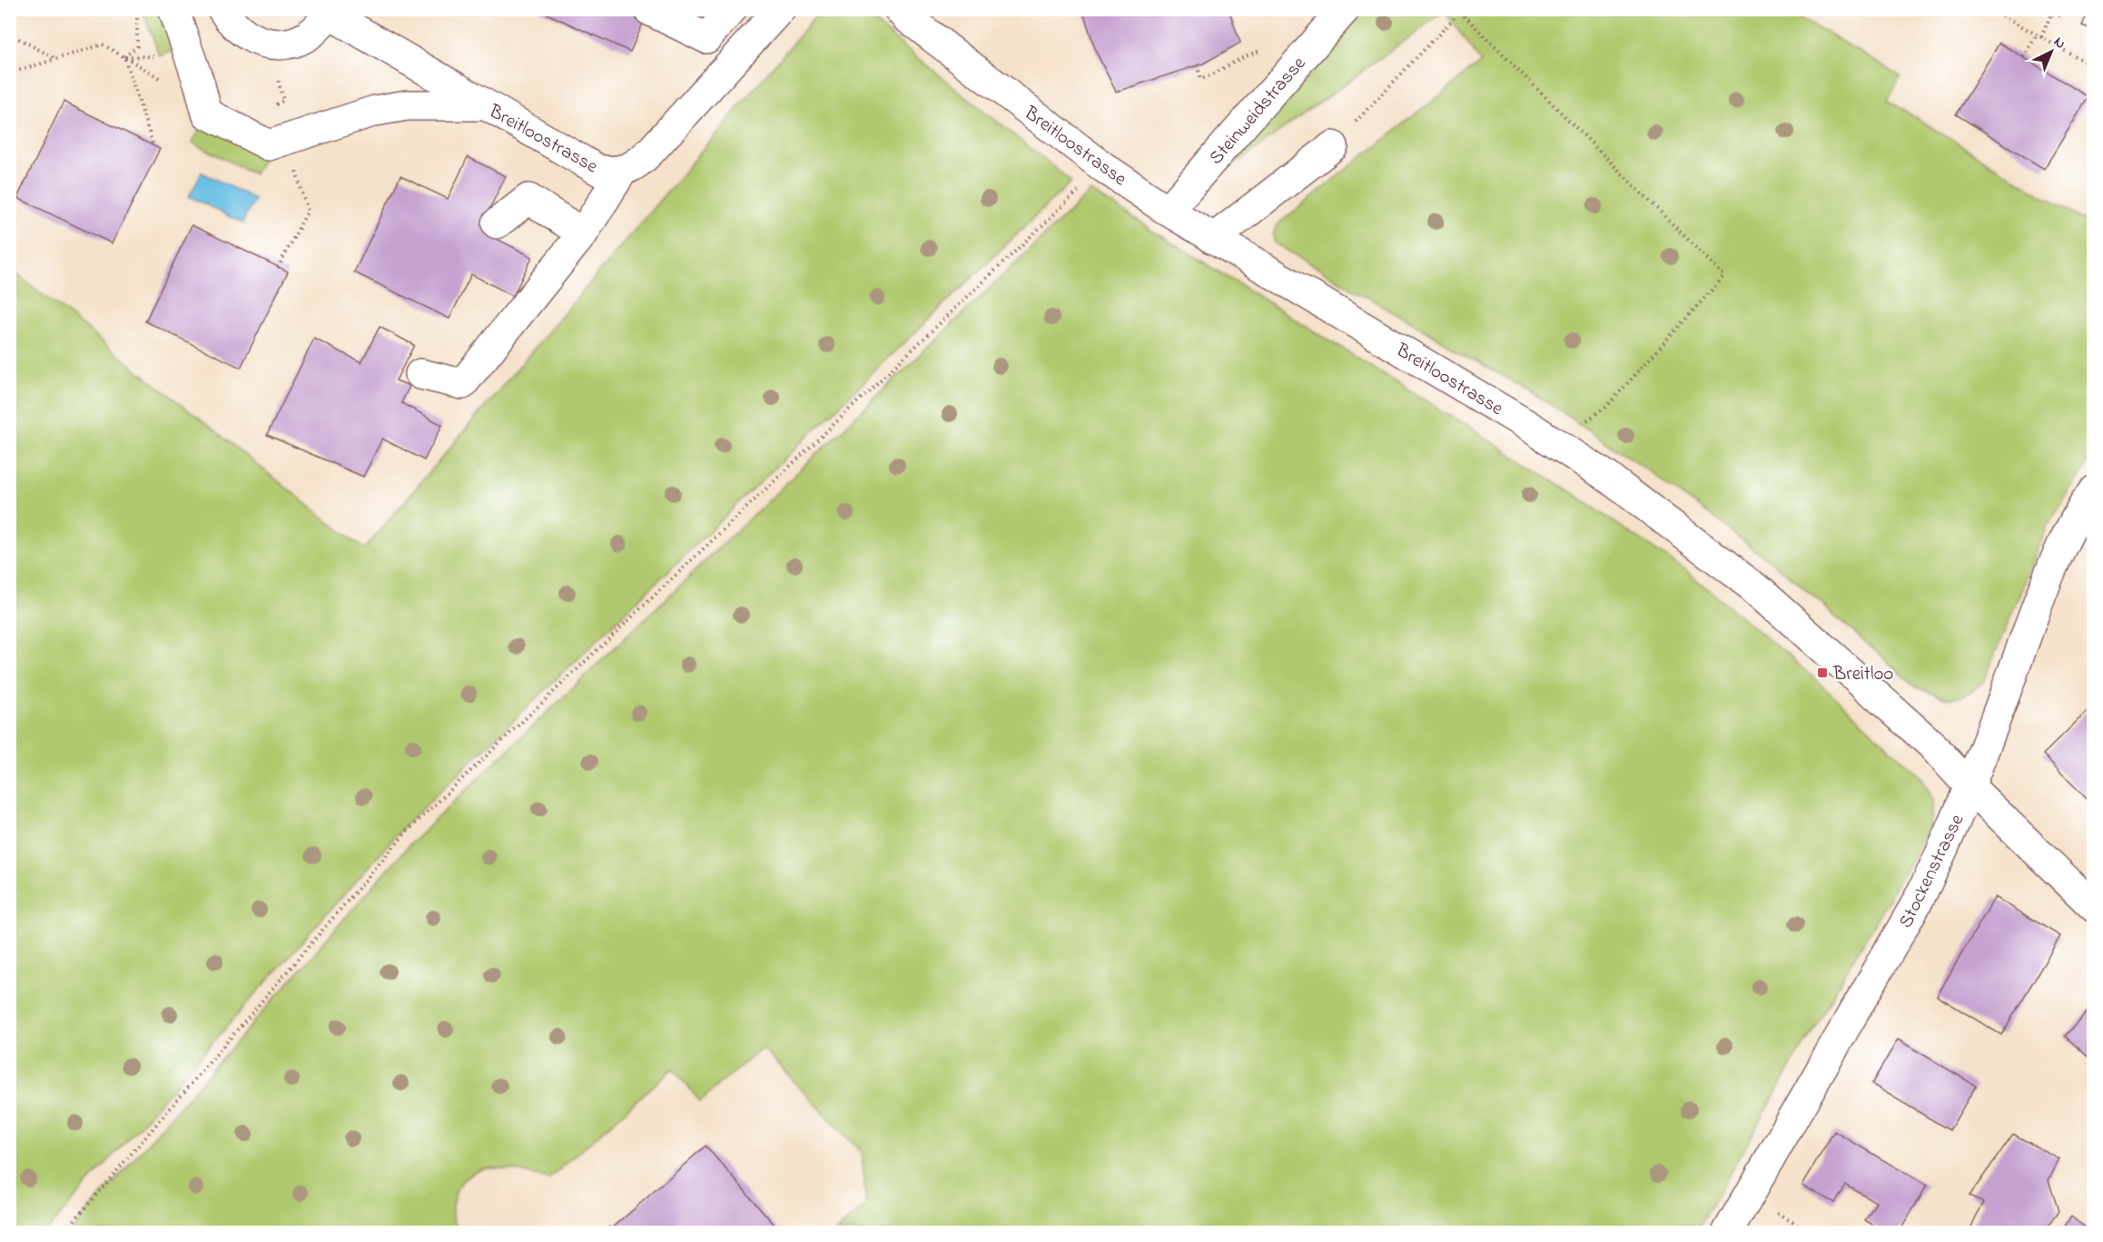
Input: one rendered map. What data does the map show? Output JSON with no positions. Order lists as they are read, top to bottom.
{
  "streets": {
    "street": ["Steinweidstrasse", "Breitloostrasse", "Stockenstrasse"]
  },
  "crossings": [
    ["Steinweidstrasse", "Breitloostrasse"],
    ["Breitloostrasse", "Stockenstrasse"]
  ],
  "places": {
    "transit": ["Breitloo"]
  },
  "north": "top right"
}
